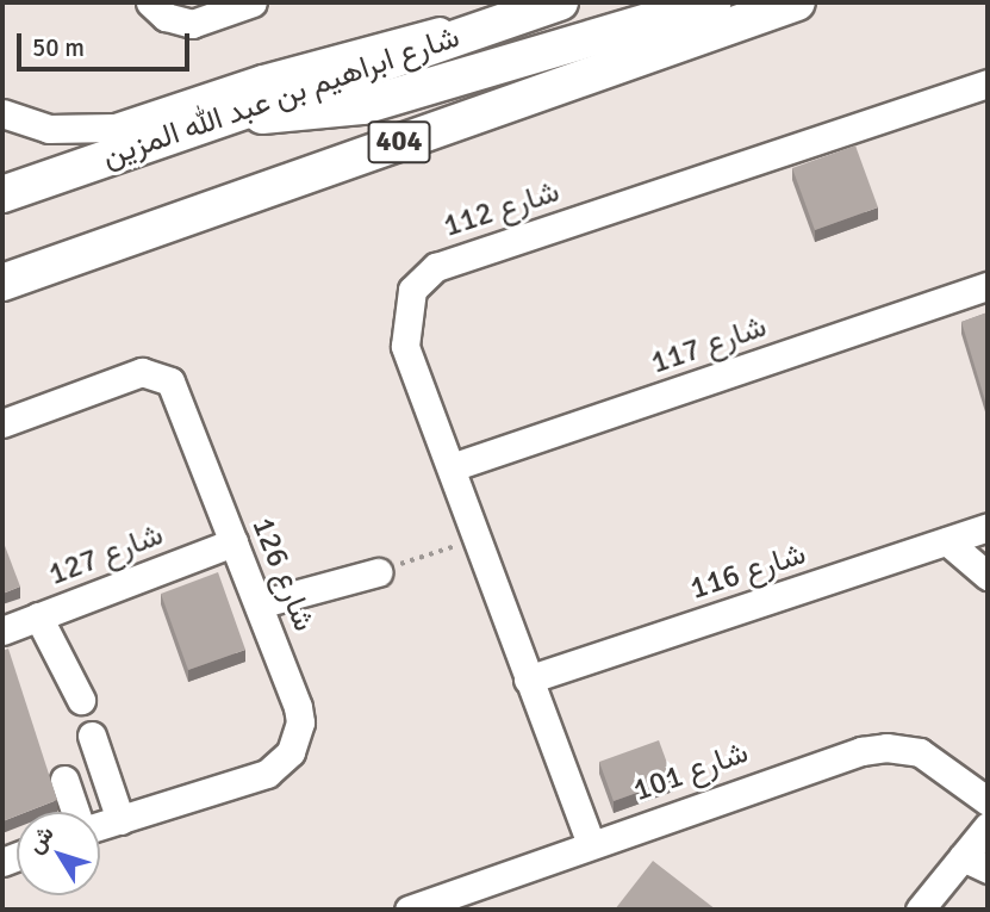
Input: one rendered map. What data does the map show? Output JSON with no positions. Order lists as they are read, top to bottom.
{
  "streets": {
    "main road": ["شارع ابراهيم بن عبد الله المزين", "404"],
    "street": [
      "شارع 112",
      "شارع 117",
      "شارع 127",
      "شارع 116",
      "شارع 126",
      "شارع 101"
    ]
  },
  "crossings": [
    ["شارع 112", "شارع 117"],
    ["شارع 112", "شارع 116"],
    ["شارع 112", "شارع 101"],
    ["شارع 127", "شارع 126"]
  ],
  "scale_bar": "50 m",
  "north": "top left"
}
